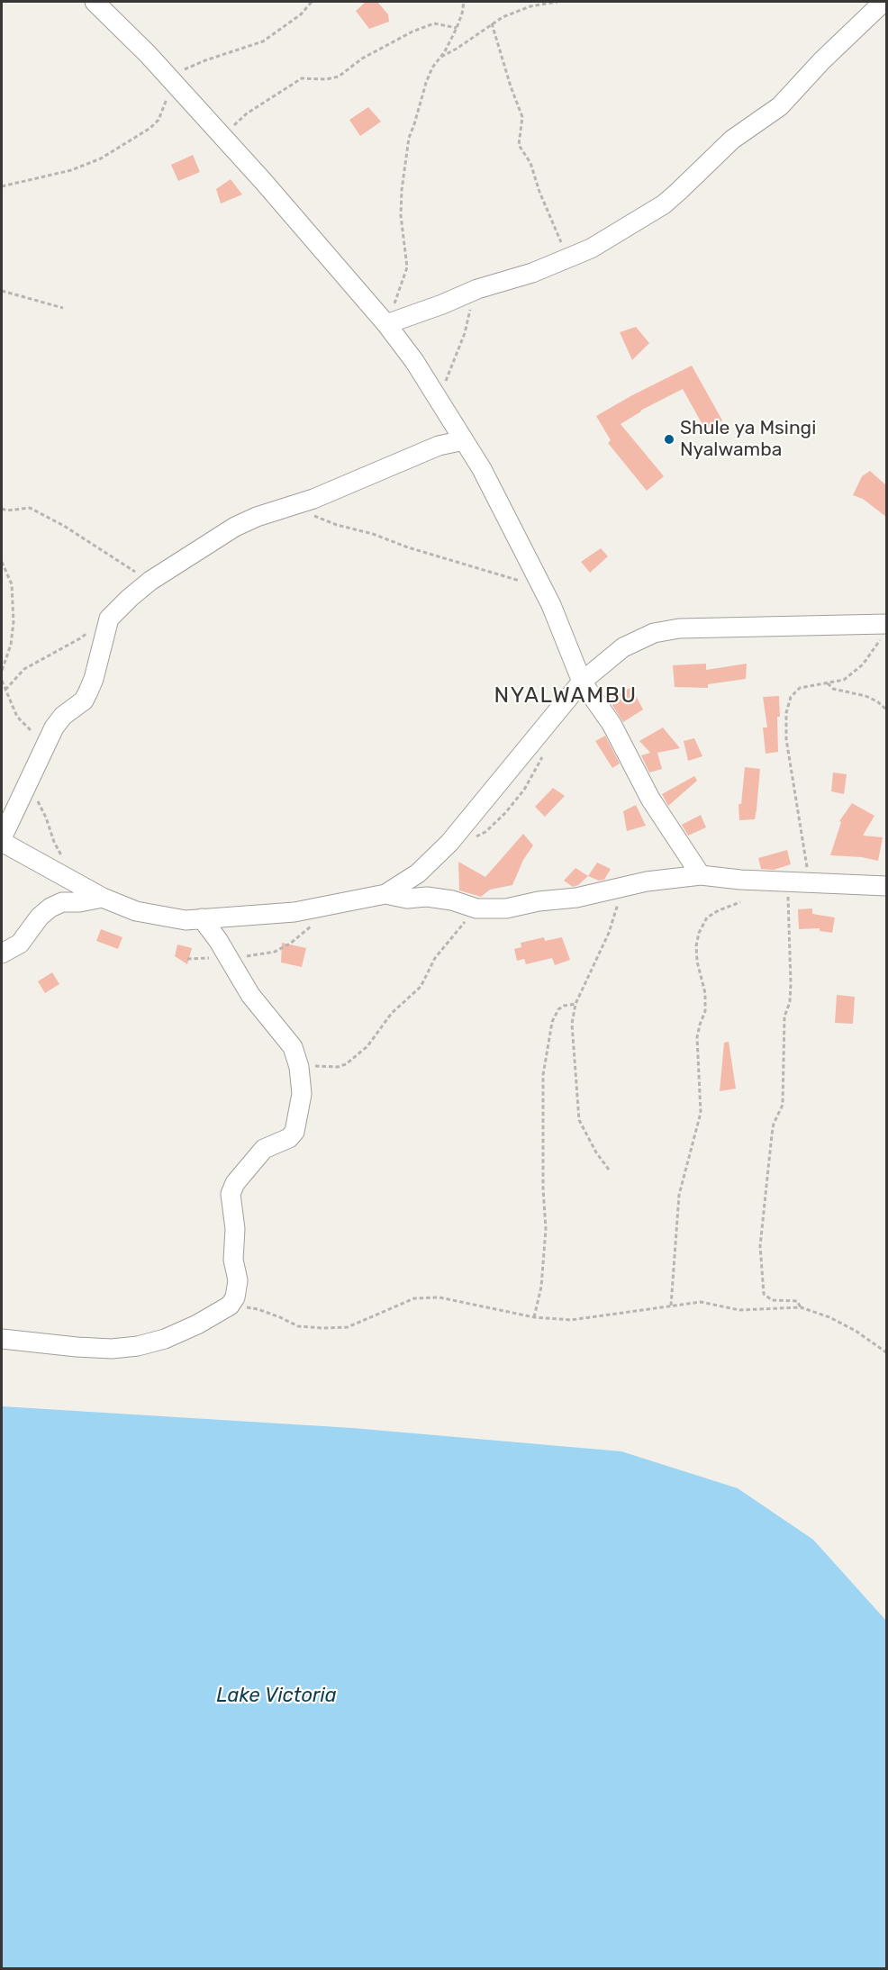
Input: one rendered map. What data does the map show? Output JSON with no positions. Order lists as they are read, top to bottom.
{
  "districts": ["NYALWAMBU"],
  "water": ["Lake Victoria"],
  "places": ["Shule ya Msingi Nyalwamba"]
}
